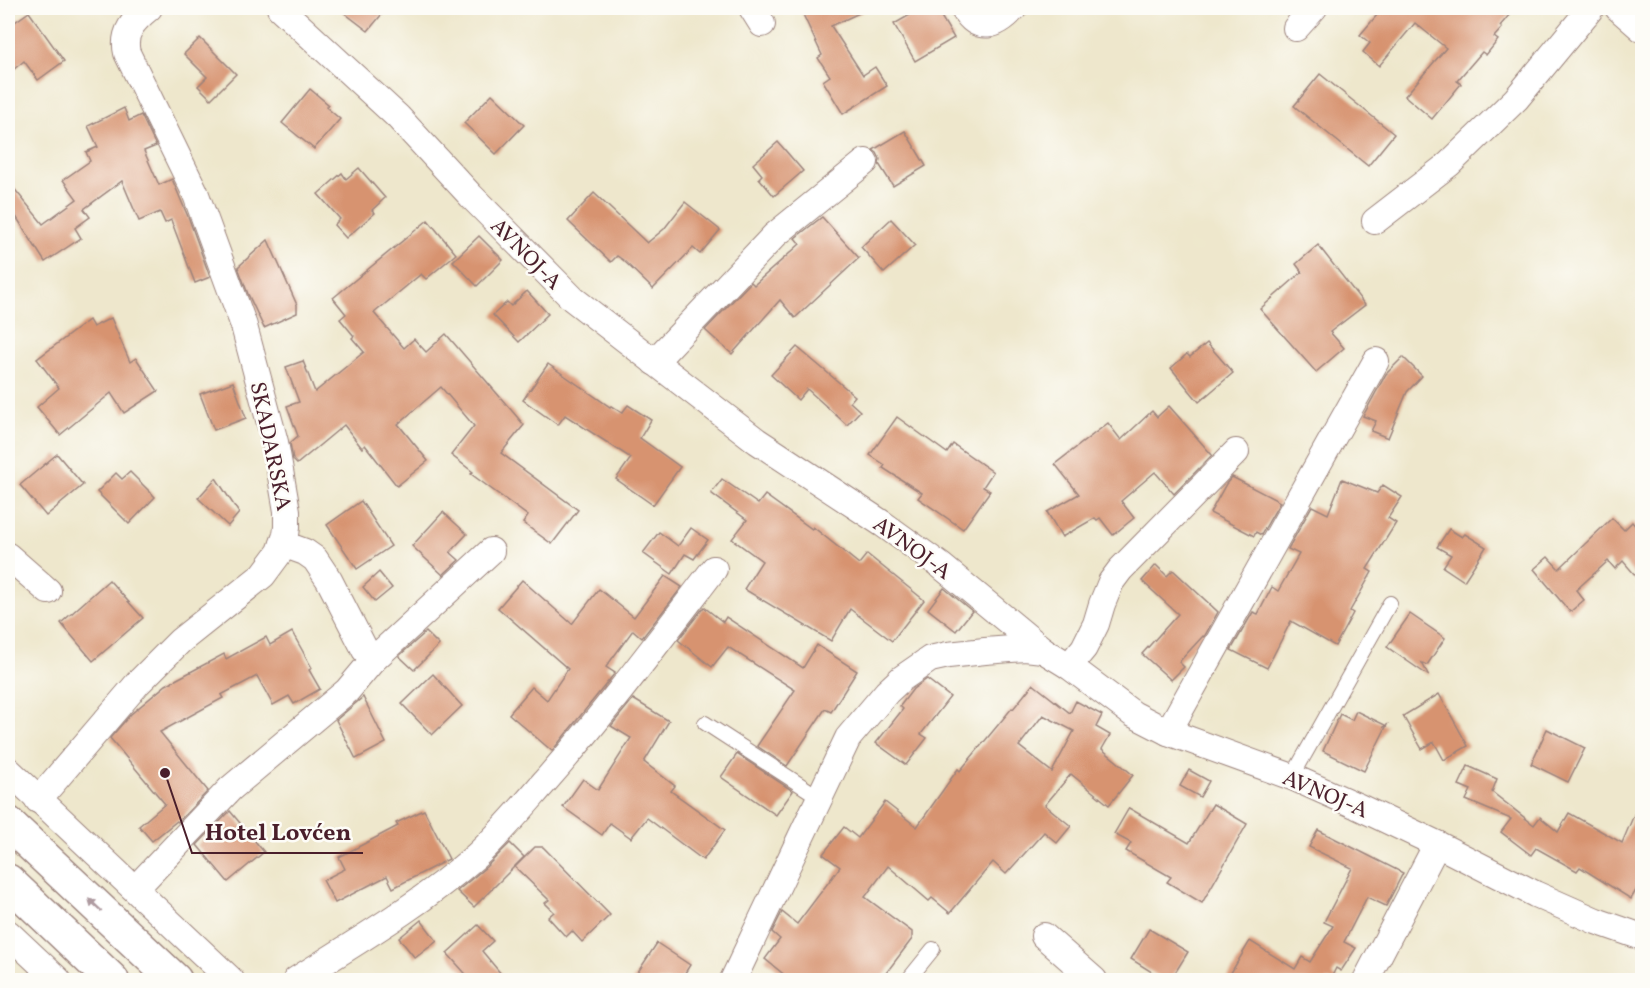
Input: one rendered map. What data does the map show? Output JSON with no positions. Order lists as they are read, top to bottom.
{
  "streets": {
    "street": ["AVNOJ-A", "SKADARSKA"]
  },
  "places": ["Hotel Lovćen"]
}
